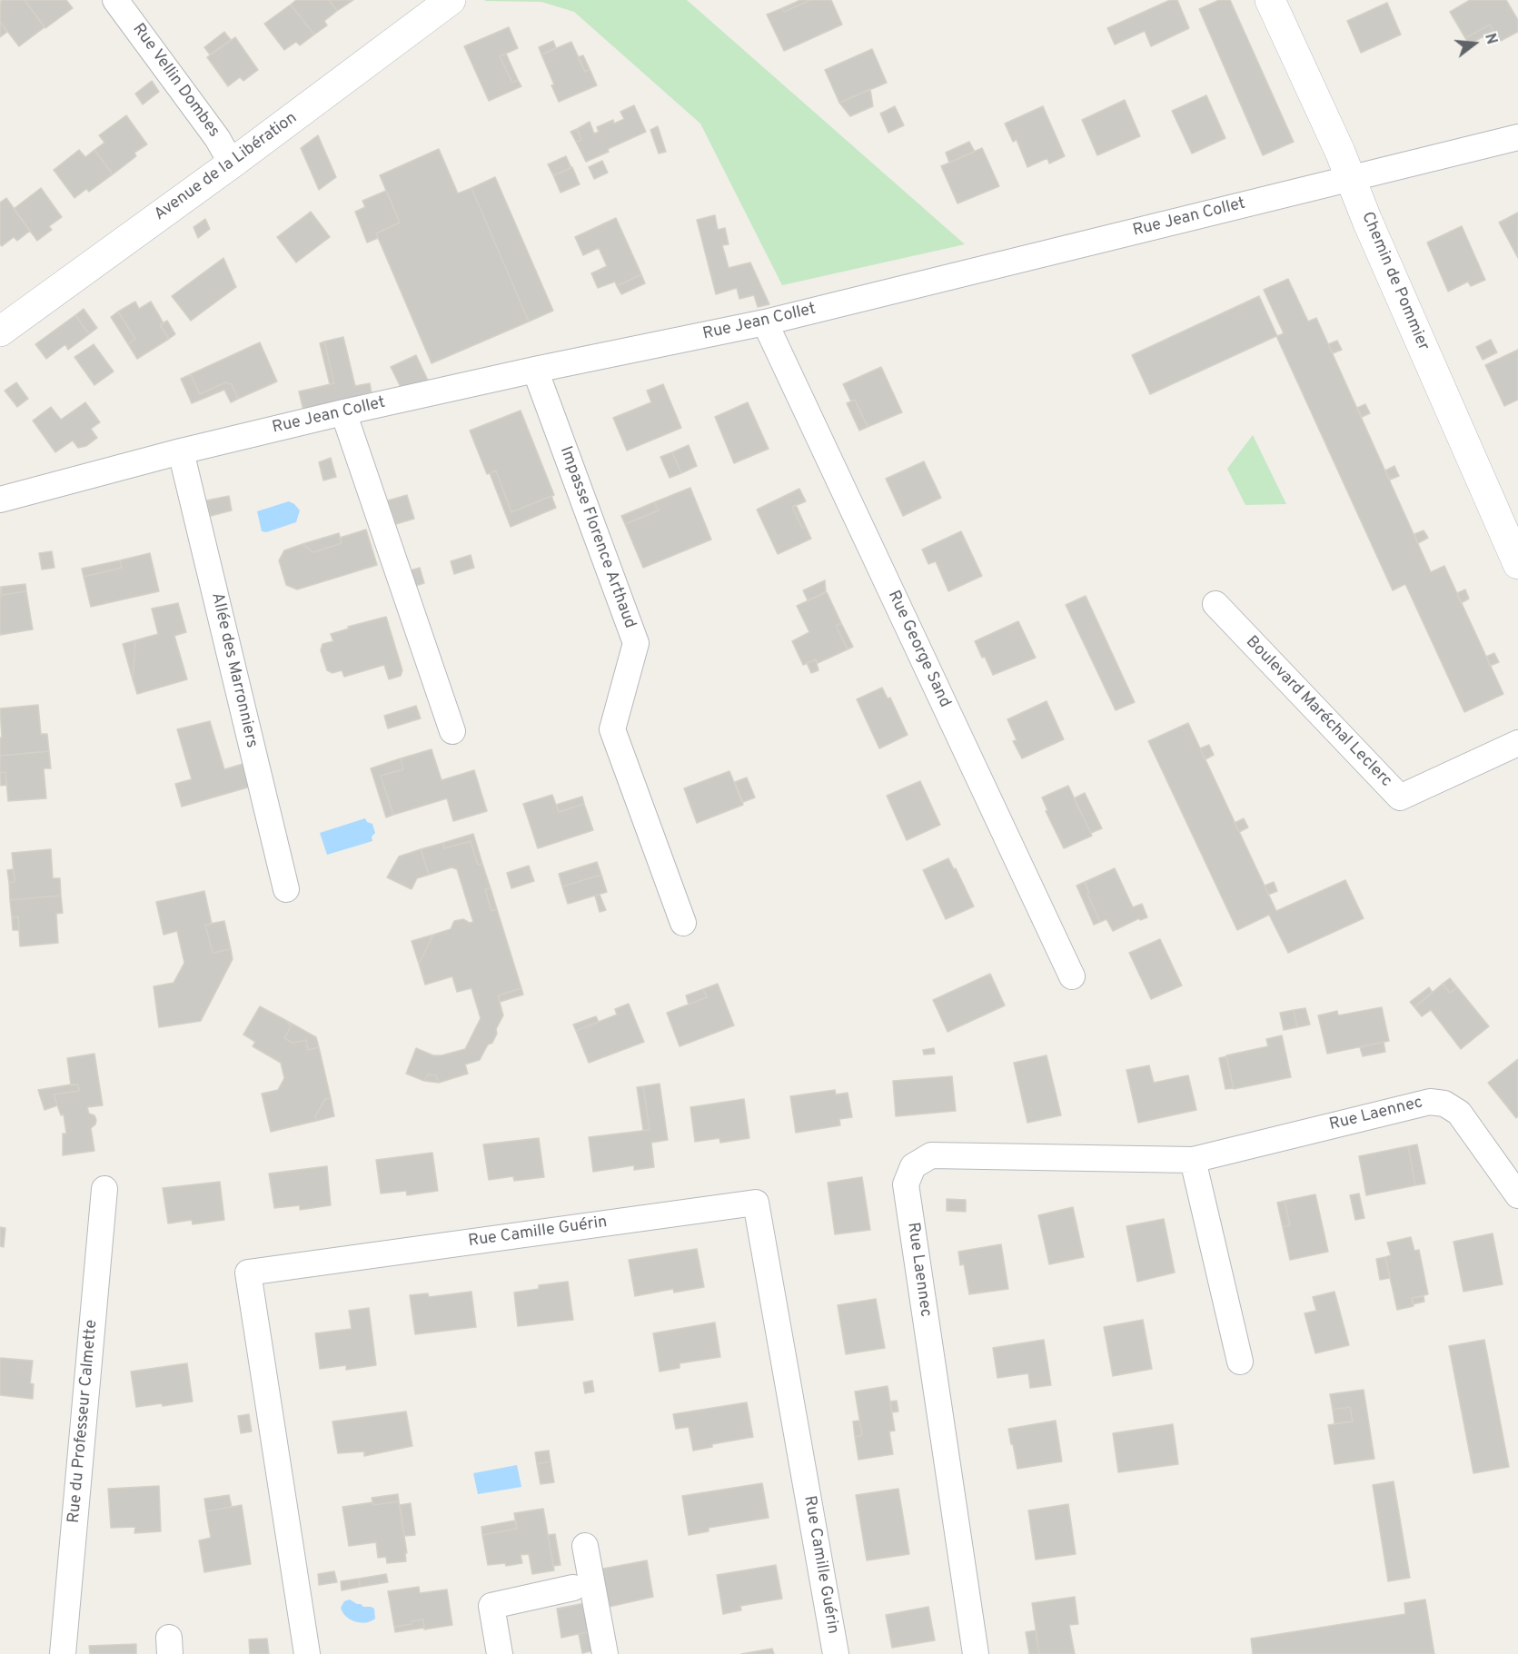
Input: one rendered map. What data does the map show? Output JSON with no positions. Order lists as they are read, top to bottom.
{
  "streets": {
    "street": [
      "Rue Vellin Dombes",
      "Avenue de la Libération",
      "Rue Jean Collet",
      "Chemin de Pommier",
      "Impasse Florence Arthaud",
      "Rue George Sand",
      "Allée des Marronniers",
      "Boulevard Maréchal Leclerc",
      "Rue Laennec",
      "Rue Camille Guérin",
      "Rue du Professeur Calmette"
    ]
  },
  "crossings": [
    ["Rue Vellin Dombes", "Avenue de la Libération"],
    ["Rue Jean Collet", "Chemin de Pommier"],
    ["Rue Jean Collet", "Impasse Florence Arthaud"],
    ["Rue Jean Collet", "Rue George Sand"],
    ["Rue Jean Collet", "Allée des Marronniers"]
  ],
  "north": "right"
}
